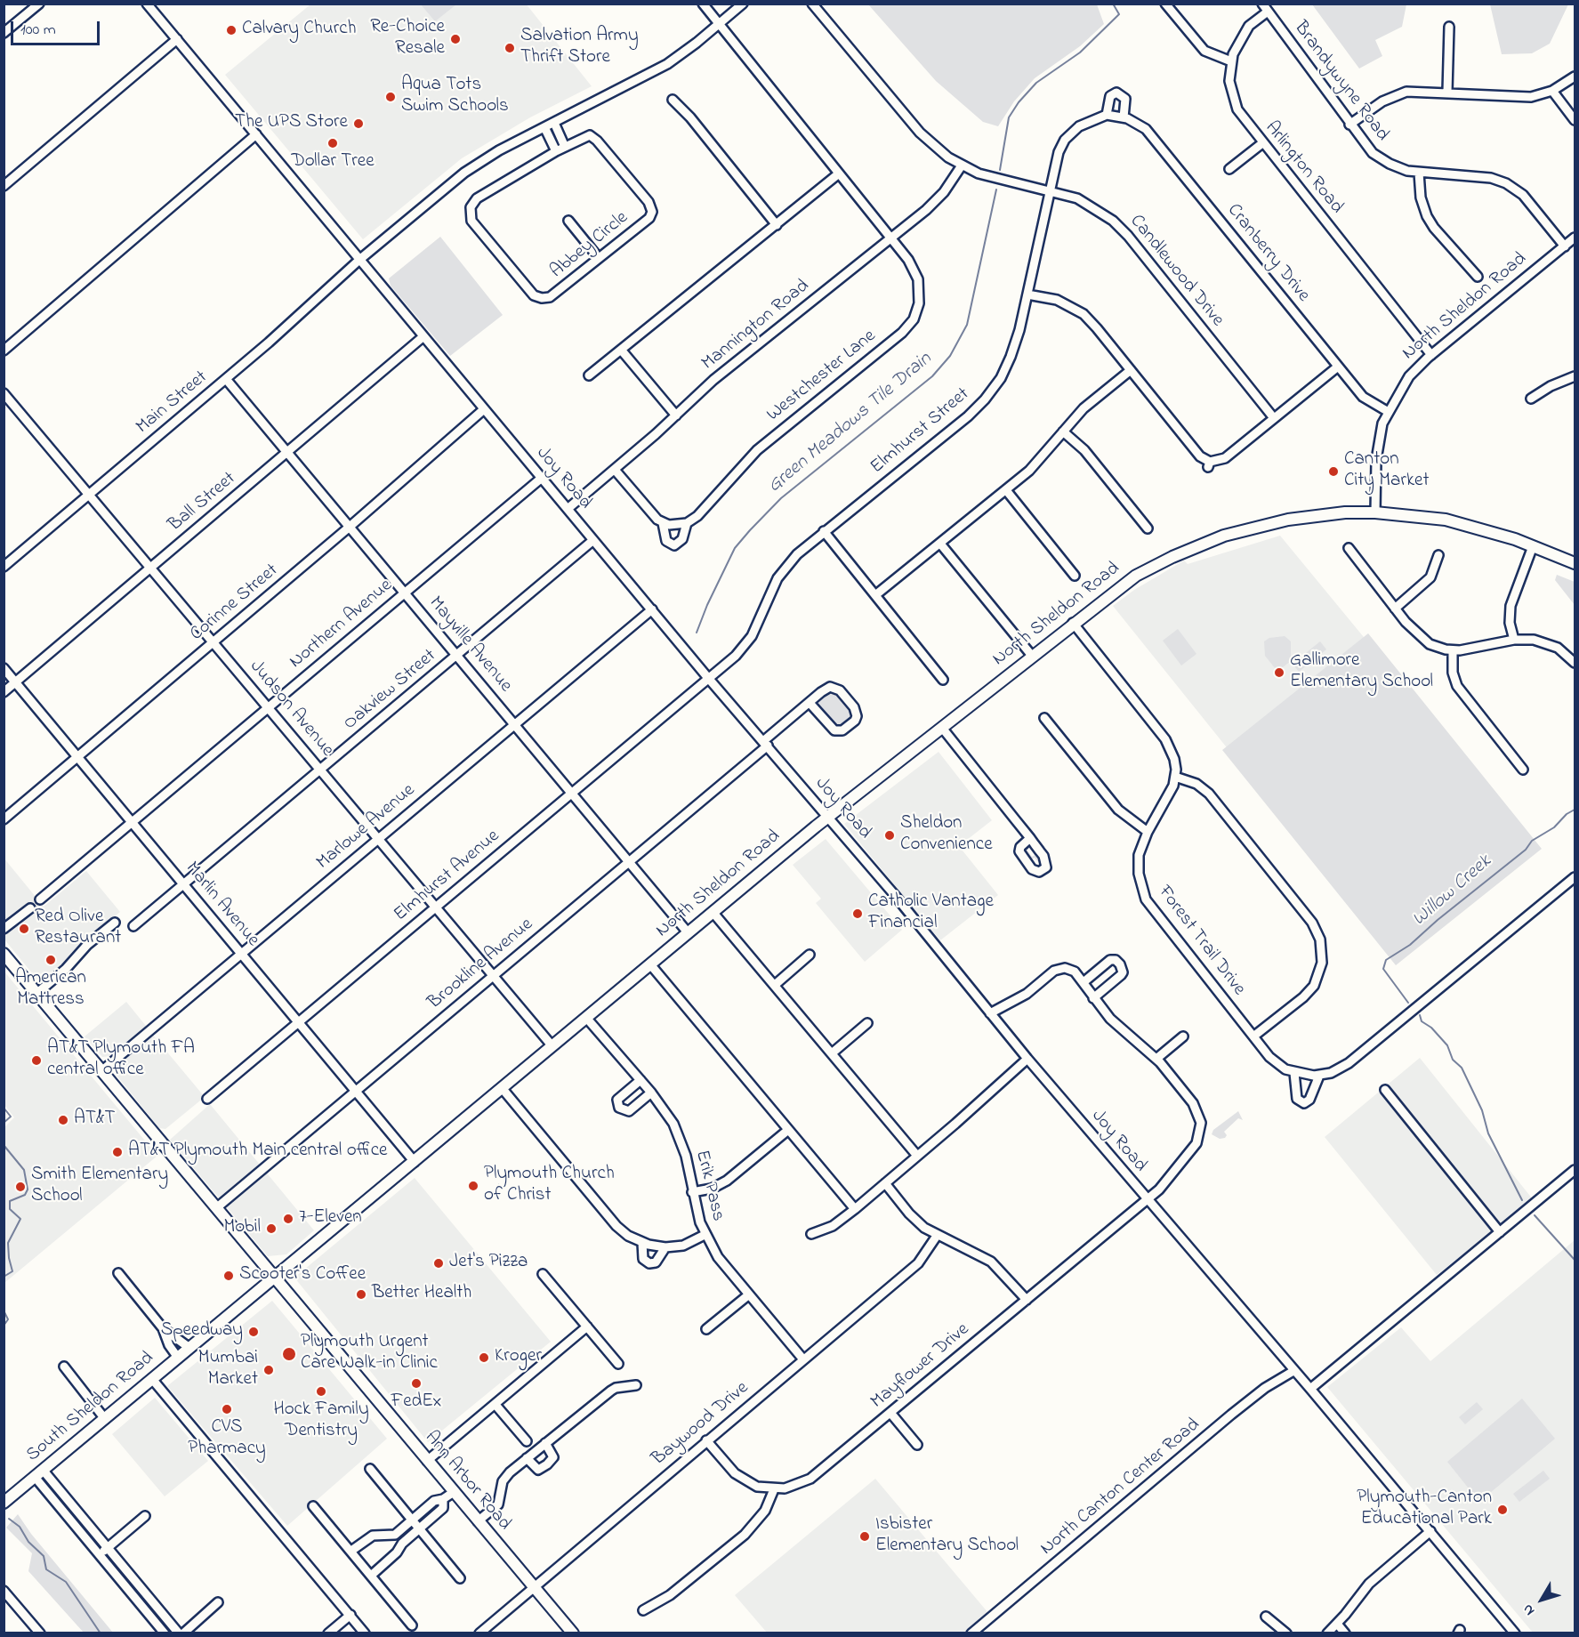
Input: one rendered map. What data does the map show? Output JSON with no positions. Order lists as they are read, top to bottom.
{
  "streets": {
    "main road": ["North Sheldon Road", "South Sheldon Road", "Ann Arbor Road"],
    "street": [
      "Brandywyne Road",
      "Arlington Road",
      "Abbey Circle",
      "Cranberry Drive",
      "Candlewood Drive",
      "Mannington Road",
      "Westchester Lane",
      "Main Street",
      "Elmhurst Street",
      "Joy Road",
      "Ball Street",
      "Corinne Street",
      "Northern Avenue",
      "Mayville Avenue",
      "Oakview Street",
      "Judson Avenue",
      "Marlowe Avenue",
      "Elmhurst Avenue",
      "Marlin Avenue",
      "Forest Trail Drive",
      "Brookline Avenue",
      "Erik Pass",
      "Mayflower Drive",
      "Baywood Drive",
      "North Canton Center Road"
    ]
  },
  "crossings": [
    ["Brandywyne Road", "North Sheldon Road"],
    ["Arlington Road", "North Sheldon Road"],
    ["Cranberry Drive", "North Sheldon Road"],
    ["Cranberry Drive", "Elmhurst Street"],
    ["Candlewood Drive", "Mannington Road"],
    ["Candlewood Drive", "Elmhurst Street"],
    ["North Sheldon Road", "Joy Road"],
    ["North Sheldon Road", "Mayville Avenue"],
    ["North Sheldon Road", "Judson Avenue"],
    ["North Sheldon Road", "Marlin Avenue"],
    ["North Sheldon Road", "Forest Trail Drive"],
    ["North Sheldon Road", "Erik Pass"],
    ["North Sheldon Road", "South Sheldon Road"],
    ["North Sheldon Road", "Ann Arbor Road"],
    ["Mannington Road", "Westchester Lane"],
    ["Mannington Road", "Joy Road"],
    ["Westchester Lane", "Main Street"],
    ["Main Street", "Joy Road"],
    ["Main Street", "Mayville Avenue"],
    ["Main Street", "Judson Avenue"],
    ["Elmhurst Street", "Joy Road"],
    ["Elmhurst Street", "Elmhurst Avenue"],
    ["Joy Road", "Ball Street"],
    ["Joy Road", "Corinne Street"],
    ["Joy Road", "Northern Avenue"],
    ["Joy Road", "Oakview Street"],
    ["Joy Road", "Marlowe Avenue"],
    ["Joy Road", "Elmhurst Avenue"],
    ["Joy Road", "Brookline Avenue"],
    ["Joy Road", "Mayflower Drive"],
    ["Joy Road", "North Canton Center Road"],
    ["Ball Street", "Mayville Avenue"],
    ["Ball Street", "Judson Avenue"],
    ["Ball Street", "Marlin Avenue"],
    ["Corinne Street", "Mayville Avenue"],
    ["Corinne Street", "Judson Avenue"],
    ["Corinne Street", "Marlin Avenue"],
    ["Northern Avenue", "Mayville Avenue"],
    ["Northern Avenue", "Judson Avenue"],
    ["Northern Avenue", "Marlin Avenue"],
    ["Mayville Avenue", "Oakview Street"],
    ["Mayville Avenue", "Marlowe Avenue"],
    ["Mayville Avenue", "Elmhurst Avenue"],
    ["Mayville Avenue", "Brookline Avenue"],
    ["Oakview Street", "Judson Avenue"],
    ["Oakview Street", "Marlin Avenue"],
    ["Judson Avenue", "Marlowe Avenue"],
    ["Judson Avenue", "Elmhurst Avenue"],
    ["Judson Avenue", "Brookline Avenue"],
    ["Marlowe Avenue", "Marlin Avenue"],
    ["Elmhurst Avenue", "Marlin Avenue"],
    ["Marlin Avenue", "Brookline Avenue"],
    ["Brookline Avenue", "Ann Arbor Road"],
    ["Erik Pass", "Baywood Drive"],
    ["Mayflower Drive", "Baywood Drive"],
    ["South Sheldon Road", "Ann Arbor Road"],
    ["Baywood Drive", "Ann Arbor Road"]
  ],
  "water": ["Green Meadows Tile Drain", "Willow Creek"],
  "places": [
    "Calvary Church",
    "Re-Choice Resale",
    "Salvation Army Thrift Store",
    "Aqua Tots Swim Schools",
    "The UPS Store",
    "Dollar Tree",
    "Canton City Market",
    "Gallimore Elementary School",
    "Sheldon Convenience",
    "Catholic Vantage Financial",
    "Red Olive Restaurant",
    "American Mattress",
    "AT&T Plymouth FA central office",
    "AT&T",
    "AT&T Plymouth Main central office",
    "Plymouth Church of Christ",
    "Smith Elementary School",
    "7-Eleven",
    "Mobil",
    "Jet's Pizza",
    "Scooter's Coffee",
    "Better Health",
    "Speedway",
    "Plymouth Urgent Care Walk-in Clinic",
    "Kroger",
    "Mumbai Market",
    "FedEx",
    "Hock Family Dentistry",
    "CVS Pharmacy",
    "Plymouth-Canton Educational Park",
    "Isbister Elementary School"
  ],
  "scale_bar": "100 m",
  "north": "bottom left"
}
